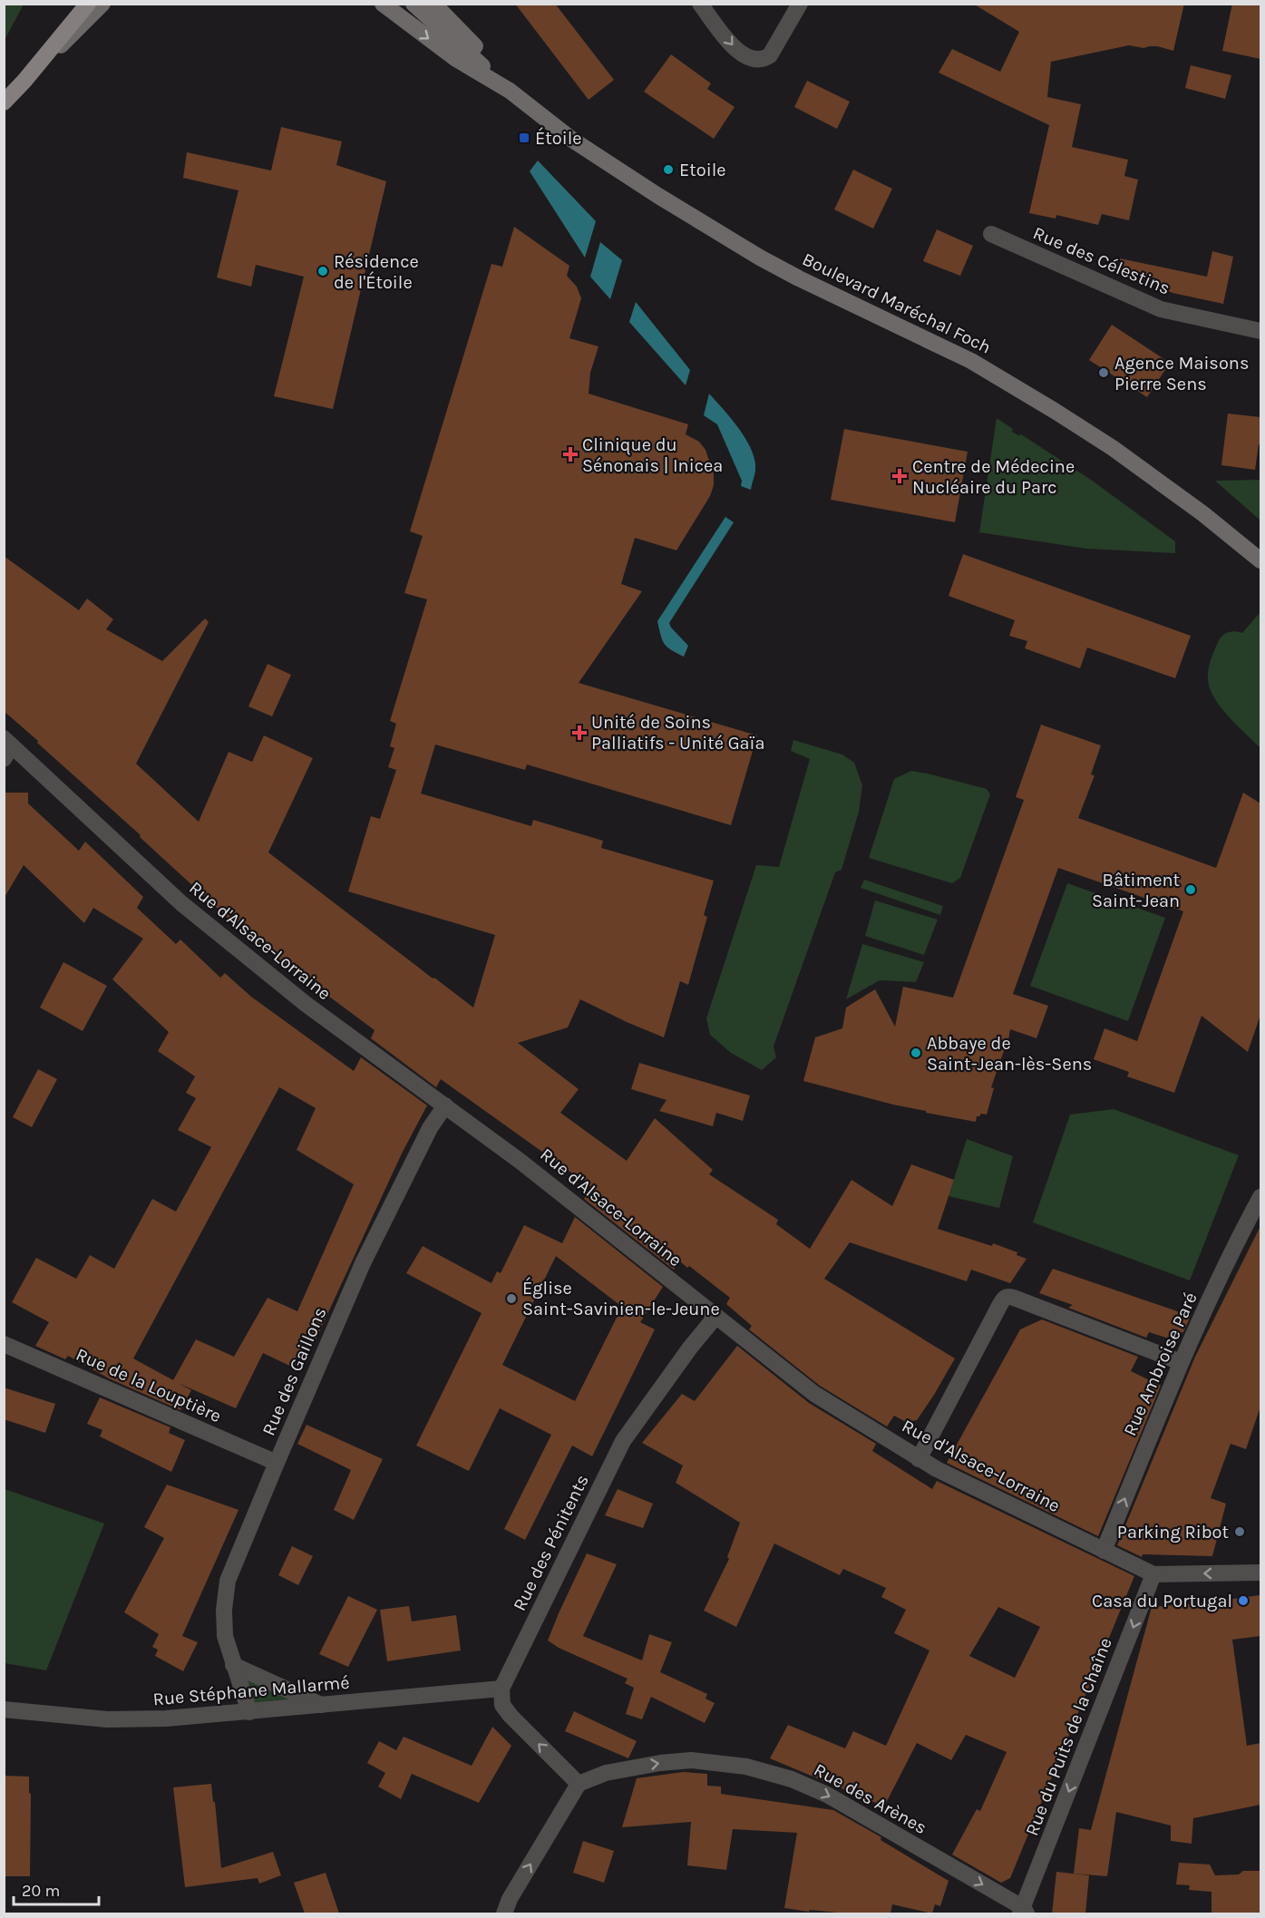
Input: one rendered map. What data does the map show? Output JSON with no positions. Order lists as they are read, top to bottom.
{
  "streets": {
    "main road": ["Boulevard Maréchal Foch"],
    "street": [
      "Rue des Célestins",
      "Rue d'Alsace-Lorraine",
      "Rue Ambroise Paré",
      "Rue des Gaillons",
      "Rue de la Louptière",
      "Rue des Pénitents",
      "Rue Stéphane Mallarmé",
      "Rue du Puits de la Chaîne",
      "Rue des Arènes"
    ]
  },
  "crossings": [
    ["Rue d'Alsace-Lorraine", "Rue Ambroise Paré"],
    ["Rue d'Alsace-Lorraine", "Rue des Gaillons"],
    ["Rue d'Alsace-Lorraine", "Rue des Pénitents"],
    ["Rue d'Alsace-Lorraine", "Rue du Puits de la Chaîne"],
    ["Rue des Gaillons", "Rue de la Louptière"],
    ["Rue des Gaillons", "Rue Stéphane Mallarmé"],
    ["Rue des Pénitents", "Rue Stéphane Mallarmé"],
    ["Rue du Puits de la Chaîne", "Rue des Arènes"]
  ],
  "one_way": ["Rue Ambroise Paré", "Rue du Puits de la Chaîne", "Rue des Arènes"],
  "places": {
    "transit": ["Étoile"],
    "other": [
      "Etoile",
      "Résidence de l'Étoile",
      "Agence Maisons Pierre Sens",
      "Bâtiment Saint-Jean",
      "Abbaye de Saint-Jean-lès-Sens",
      "Église Saint-Savinien-le-Jeune",
      "Parking Ribot",
      "Casa du Portugal"
    ],
    "health": ["Clinique du Sénonais | Inicea", "Centre de Médecine Nucléaire du Parc", "Unité de Soins Palliatifs - Unité Gaïa"]
  },
  "scale_bar": "20 m"
}
